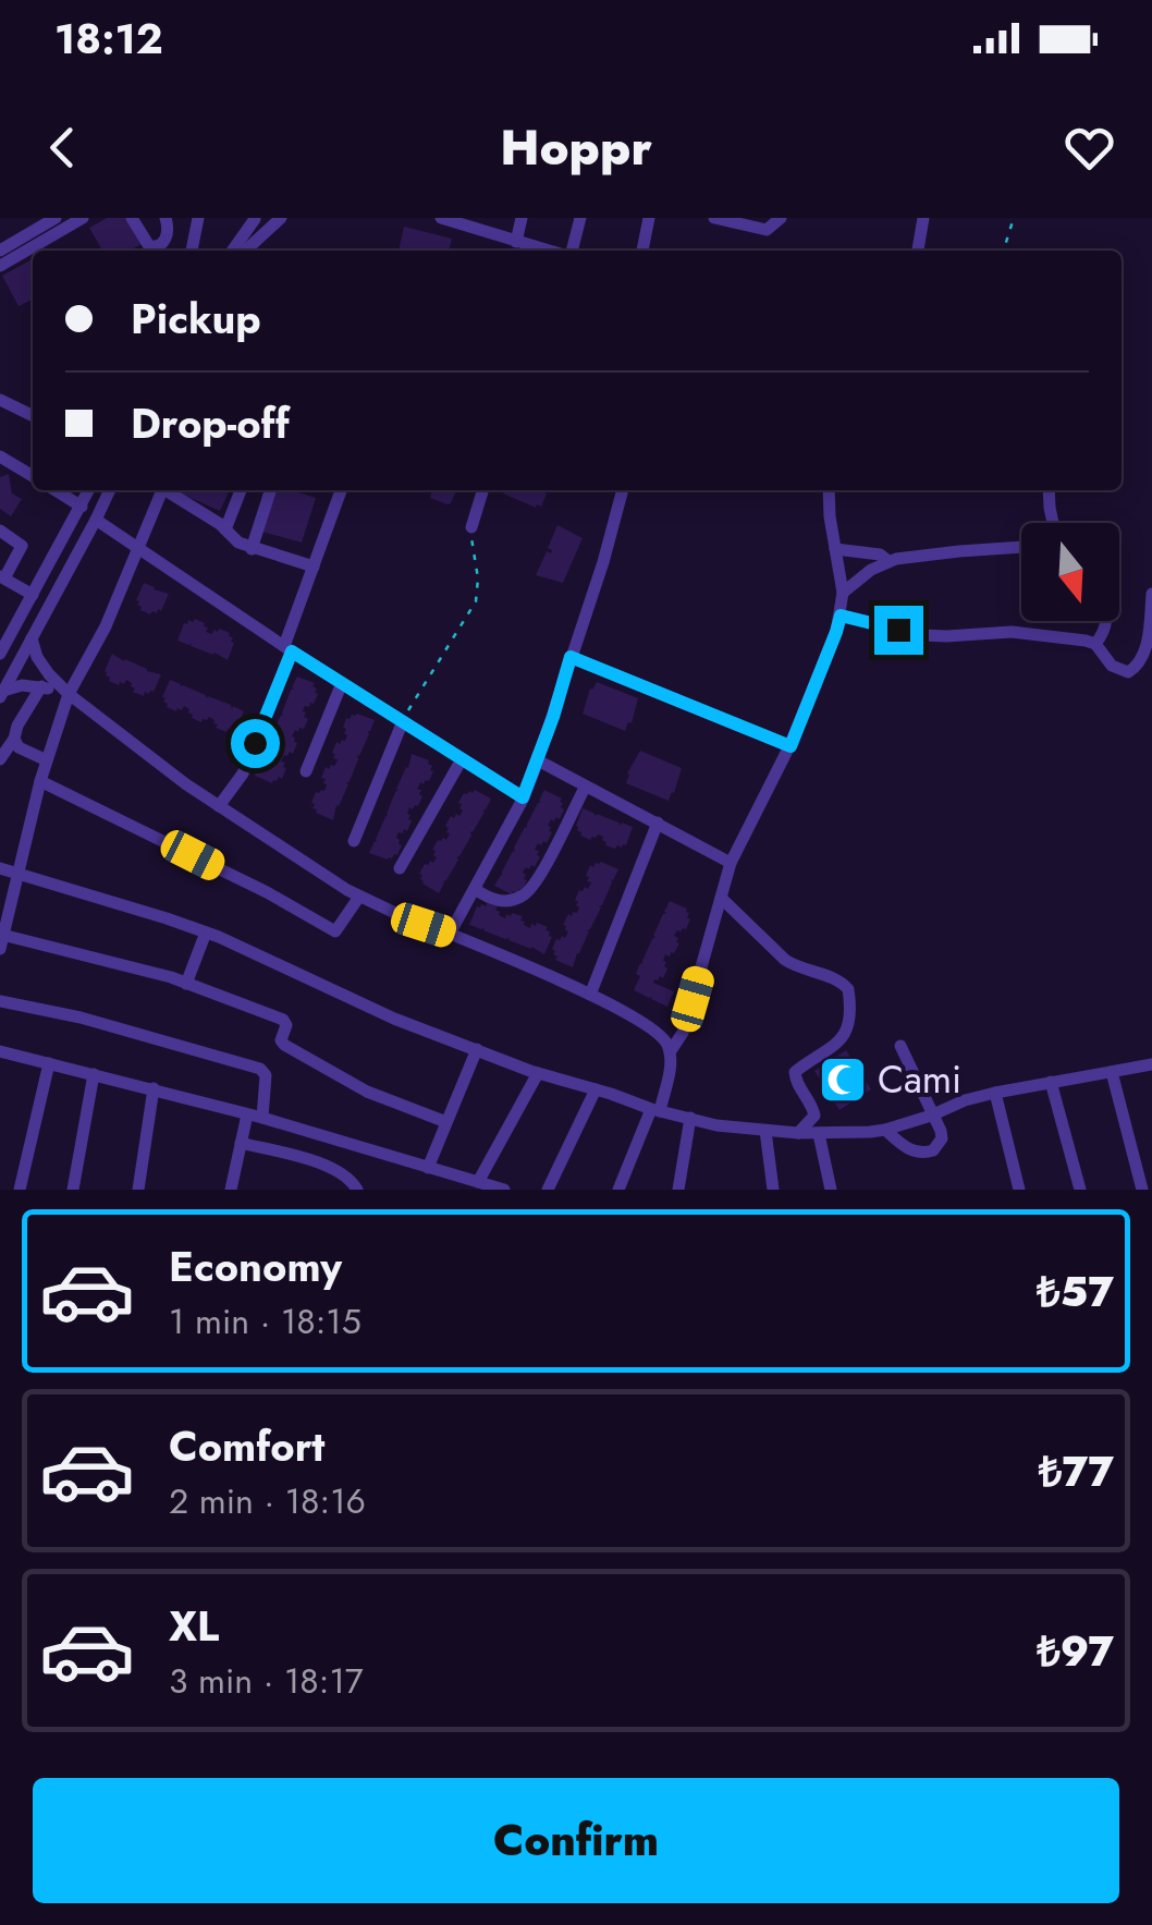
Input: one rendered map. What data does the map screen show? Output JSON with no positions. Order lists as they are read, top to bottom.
{
  "places": {
    "mosque": ["Cami"]
  },
  "north": "bottom",
  "page": {
    "status": "18:12",
    "header": "Hoppr",
    "banner": ["Pickup", "Drop-off"],
    "list": [
      {
        "name": "Economy",
        "note": "1 min · 18:15",
        "value": "₺57"
      },
      {
        "name": "Comfort",
        "note": "2 min · 18:16",
        "value": "₺77"
      },
      {
        "name": "XL",
        "note": "3 min · 18:17",
        "value": "₺97"
      }
    ],
    "buttons": "Confirm"
  }
}
